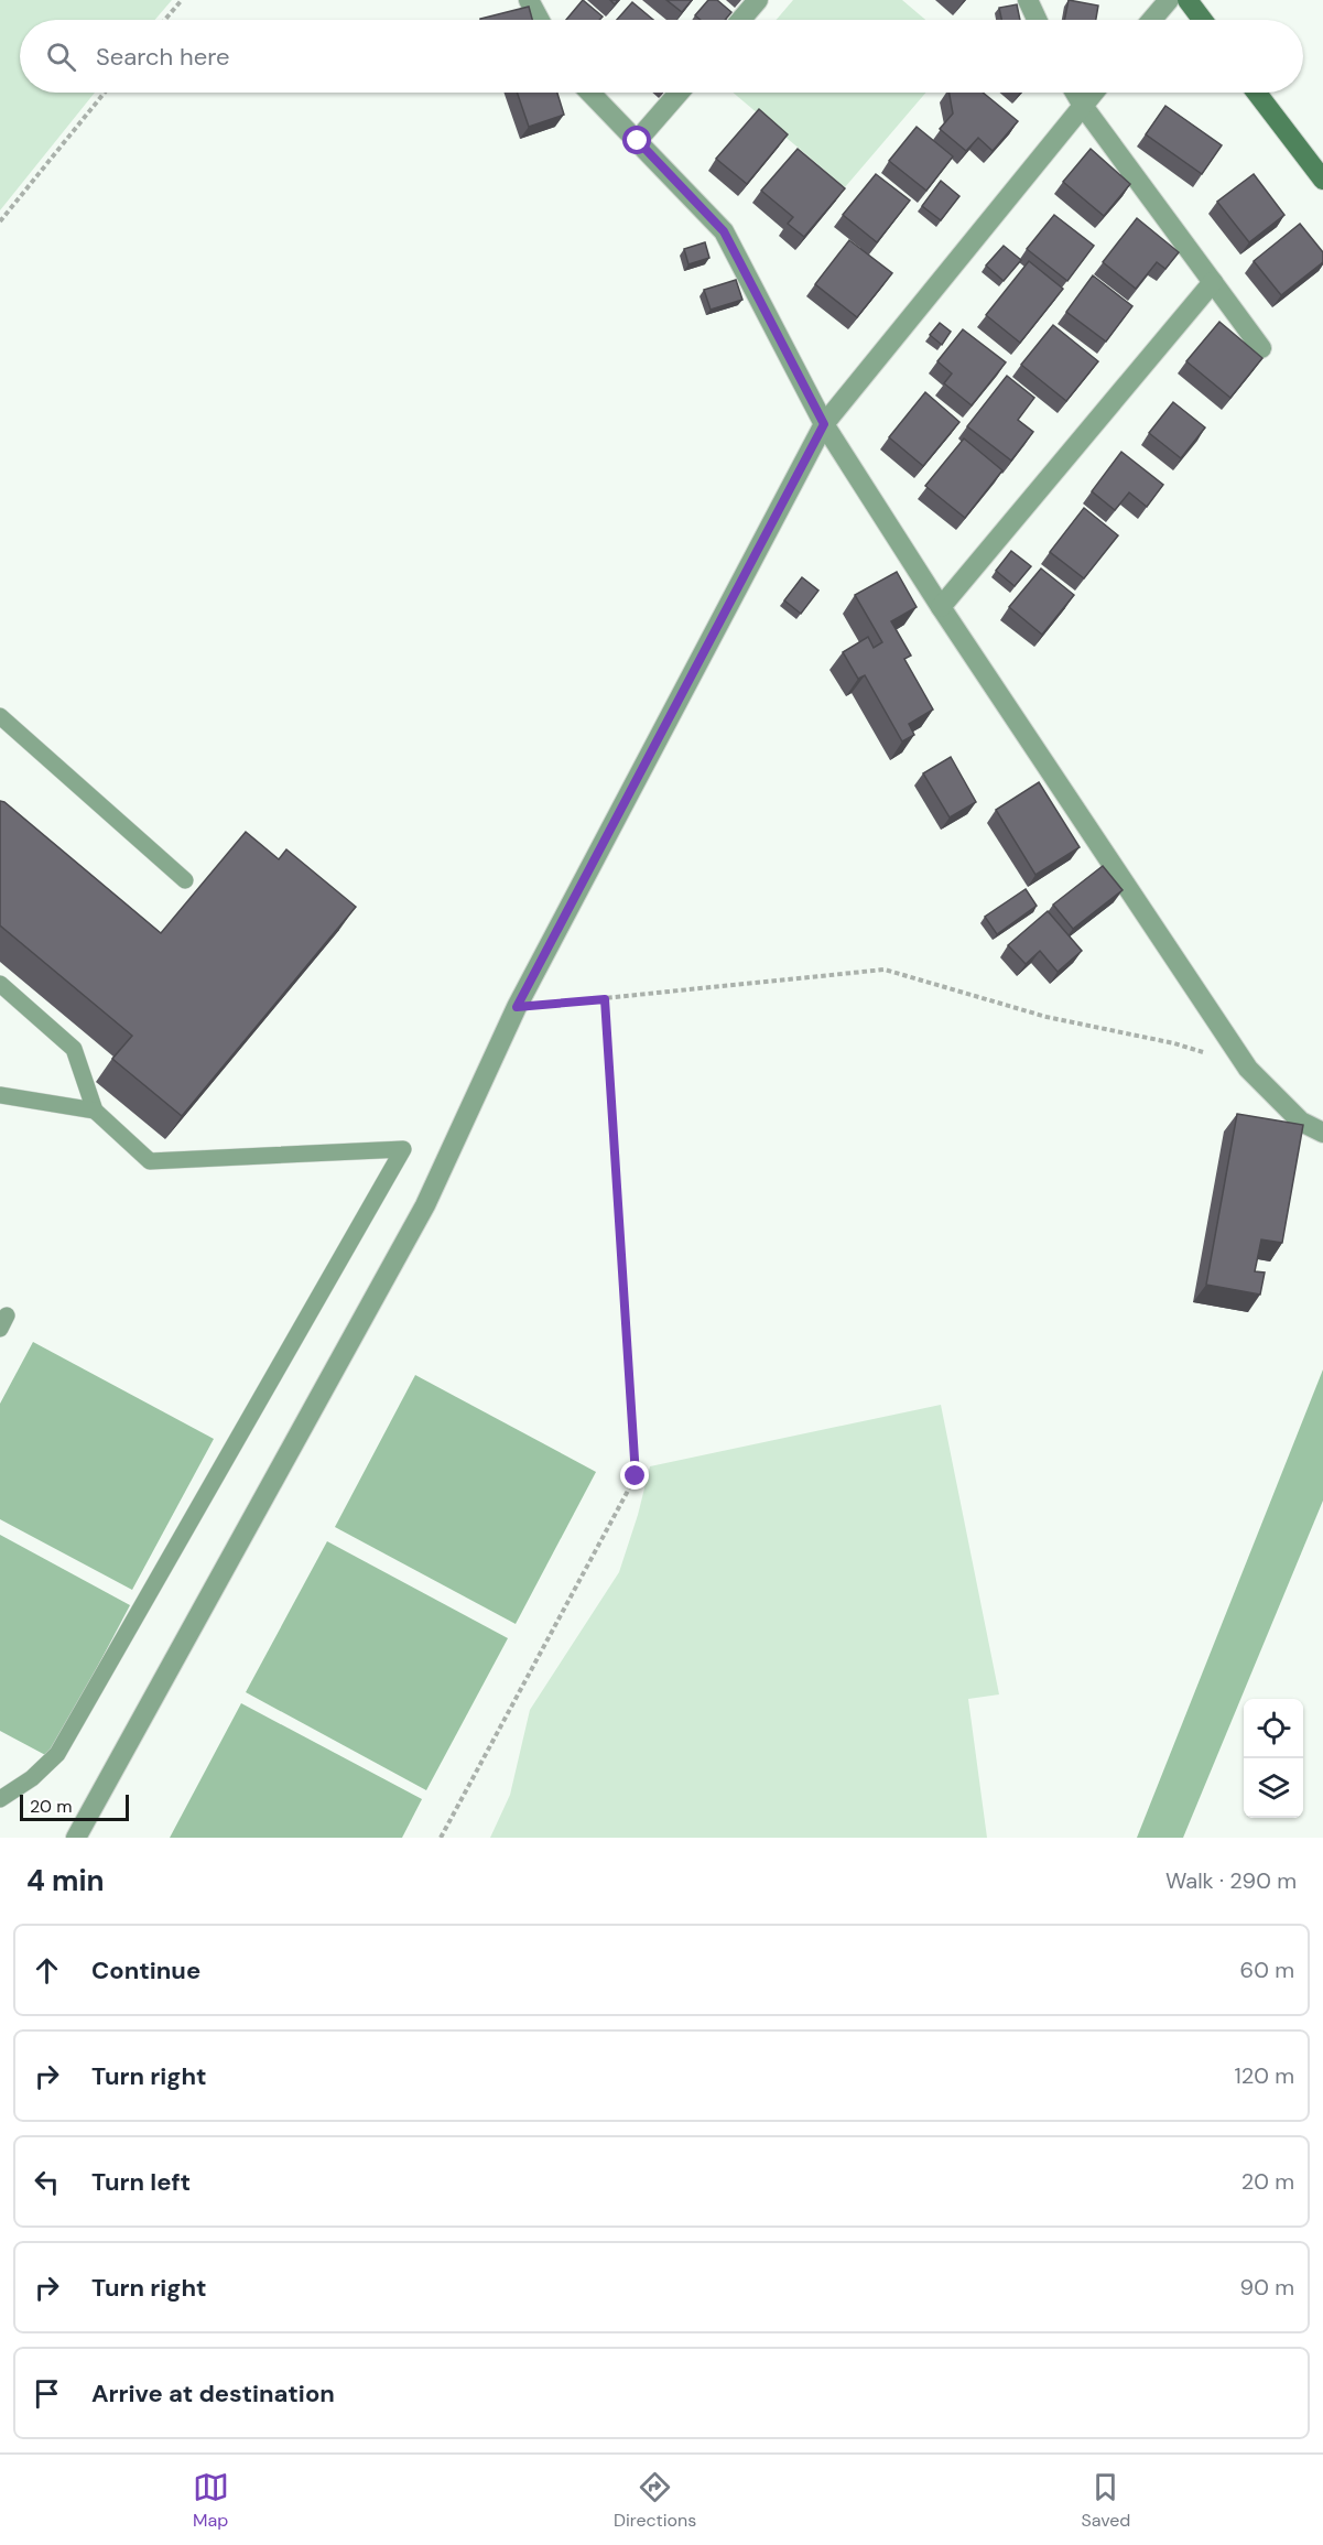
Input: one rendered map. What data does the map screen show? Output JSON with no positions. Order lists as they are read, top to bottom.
{
  "scale_bar": "20 m",
  "page": {
    "search": "Search here",
    "scale": "20 m",
    "heading": ["4 min", "Walk · 290 m"],
    "list": [
      ["Continue", "60 m"],
      ["Turn right", "120 m"],
      ["Turn left", "20 m"],
      ["Turn right", "90 m"],
      "Arrive at destination"
    ],
    "nav": ["Map", "Directions", "Saved"]
  }
}
